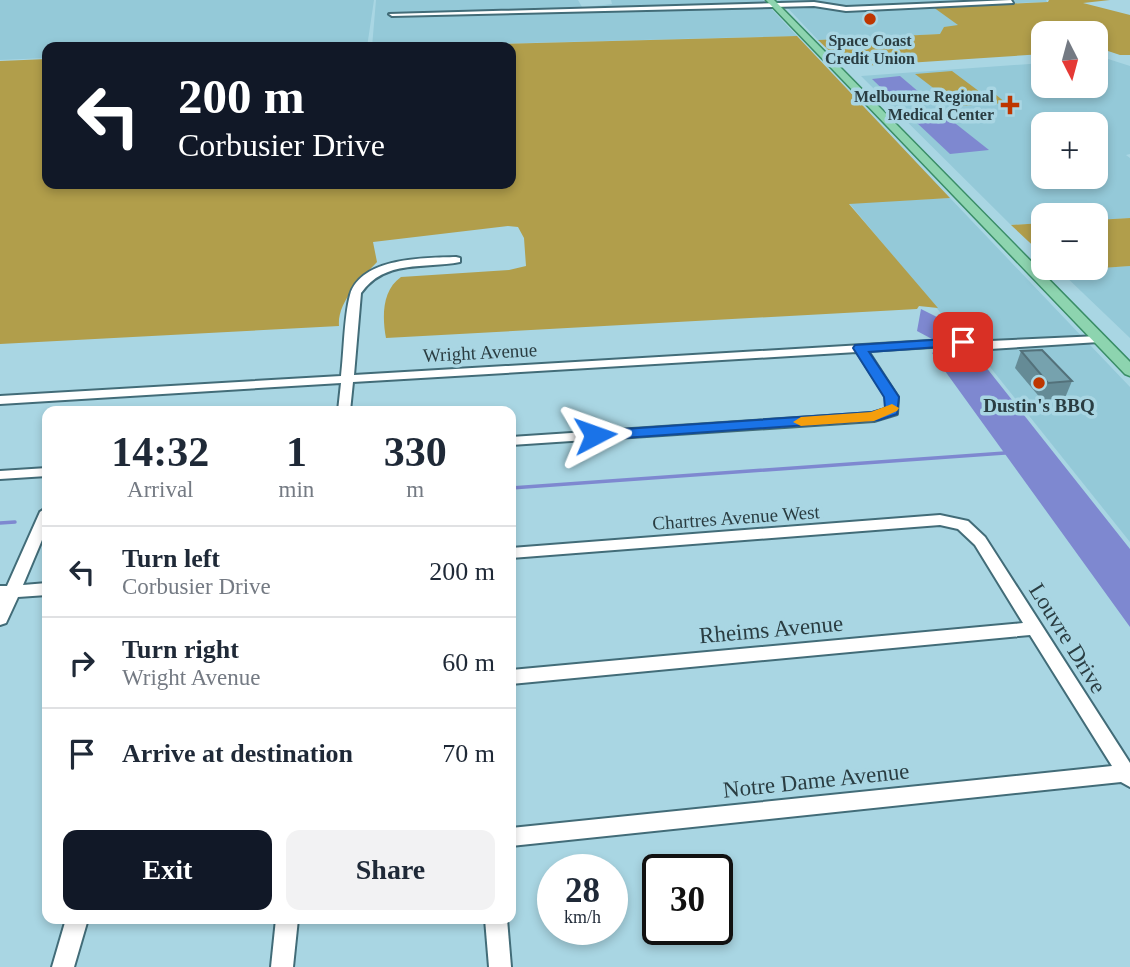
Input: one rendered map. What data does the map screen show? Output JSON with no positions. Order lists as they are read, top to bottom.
{
  "streets": {
    "street": [
      "Wright Avenue",
      "Chartres Avenue West",
      "Rheims Avenue",
      "Louvre Drive",
      "Notre Dame Avenue"
    ]
  },
  "crossings": [
    ["Chartres Avenue West", "Louvre Drive"],
    ["Rheims Avenue", "Louvre Drive"],
    ["Louvre Drive", "Notre Dame Avenue"]
  ],
  "places": {
    "other": ["Space Coast Credit Union", "Dustin's BBQ"],
    "health": ["Melbourne Regional Medical Center"]
  },
  "north": "bottom",
  "page": {
    "map_buttons": ["+", "−"],
    "turn": ["200 m", "Corbusier Drive"],
    "eta": [
      "14:32",
      "Arrival",
      "1",
      "min",
      "330",
      "m"
    ],
    "list": [
      {
        "name": "Turn left",
        "note": "Corbusier Drive",
        "value": "200 m"
      },
      {
        "name": "Turn right",
        "note": "Wright Avenue",
        "value": "60 m"
      },
      {
        "name": "Arrive at destination",
        "value": "70 m"
      }
    ],
    "buttons": ["Exit", "Share"],
    "speed": "28 km/h",
    "limit": "30"
  }
}
